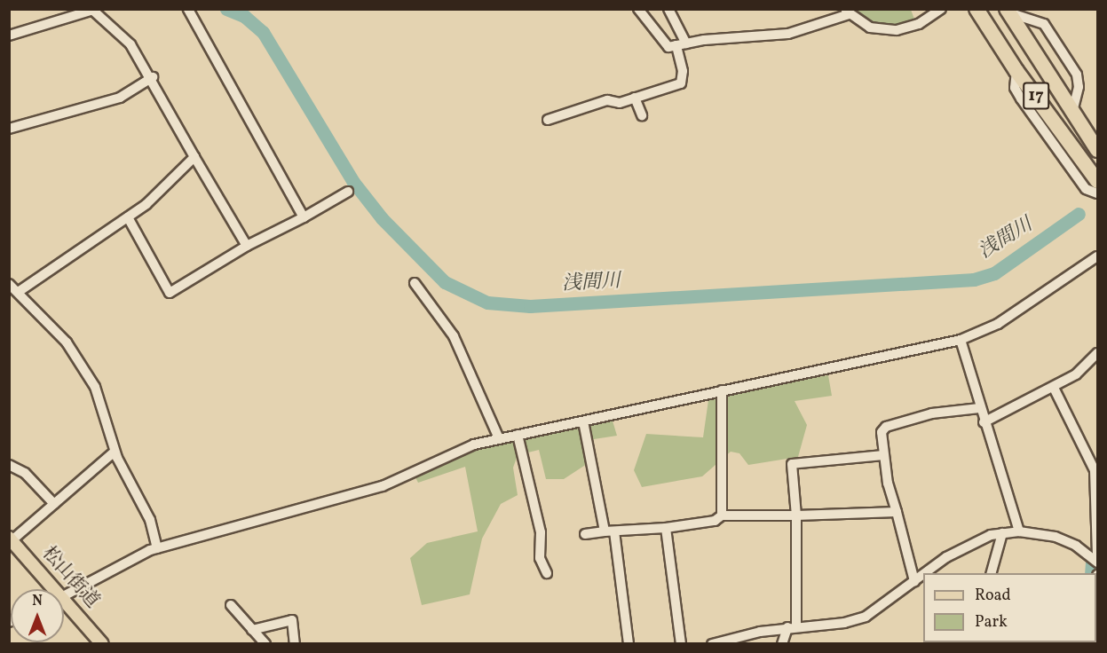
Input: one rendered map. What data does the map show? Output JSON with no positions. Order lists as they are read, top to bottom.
{
  "streets": {
    "highway": ["17"],
    "main road": ["松山街道"]
  },
  "water": ["浅間川"],
  "legend": ["Road", "Park"],
  "north": "top"
}
